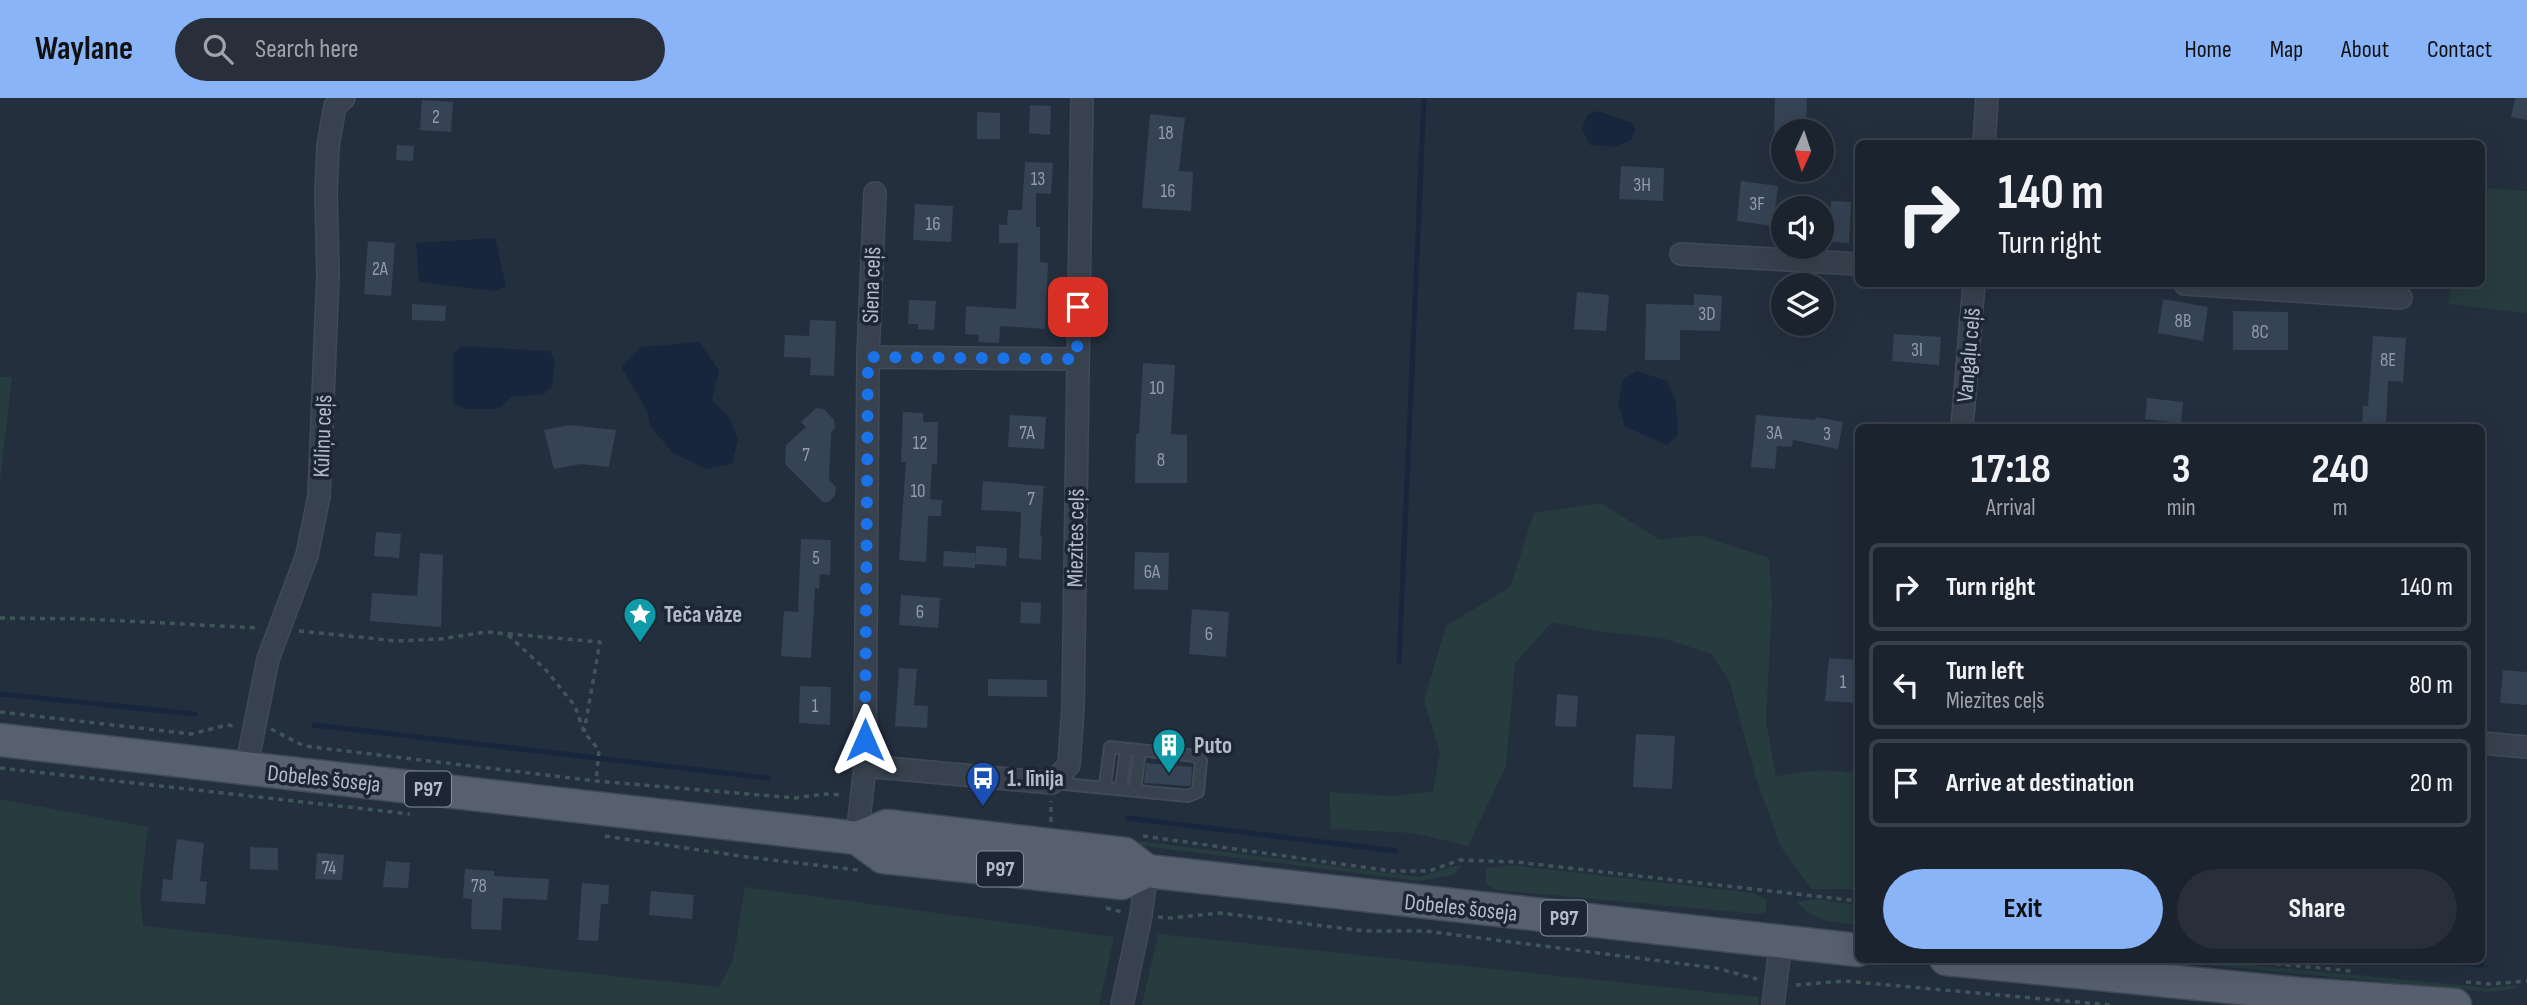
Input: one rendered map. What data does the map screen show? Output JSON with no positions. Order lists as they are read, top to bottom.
{
  "streets": {
    "main road": ["Dobeles šoseja", "P97"],
    "street": [
      "Siena ceļš",
      "Vangaļu ceļš",
      "Kūliņu ceļš",
      "Miezītes ceļš"
    ]
  },
  "crossings": [
    ["Siena ceļš", "Dobeles šoseja"],
    ["Kūliņu ceļš", "Dobeles šoseja"]
  ],
  "places": {
    "place": ["Teča vāze"],
    "building": ["Puto"],
    "bus stop": ["1. līnija"]
  },
  "house_numbers": [
    "2",
    "18",
    "13",
    "3H",
    "16",
    "3F",
    "16",
    "2A",
    "3D",
    "8B",
    "8C",
    "3I",
    "8E",
    "10",
    "7A",
    "3A",
    "3",
    "12",
    "7",
    "8",
    "10",
    "7",
    "5",
    "6A",
    "6",
    "6",
    "1",
    "1",
    "74",
    "78"
  ],
  "north": "bottom",
  "page": {
    "header": "Waylane",
    "search": "Search here",
    "nav": [
      "Home",
      "Map",
      "About",
      "Contact"
    ],
    "turn": ["140 m", "Turn right"],
    "eta": [
      "17:18",
      "Arrival",
      "3",
      "min",
      "240",
      "m"
    ],
    "list": [
      {
        "name": "Turn right",
        "value": "140 m"
      },
      {
        "name": "Turn left",
        "note": "Miezītes ceļš",
        "value": "80 m"
      },
      {
        "name": "Arrive at destination",
        "value": "20 m"
      }
    ],
    "buttons": ["Exit", "Share"]
  }
}
